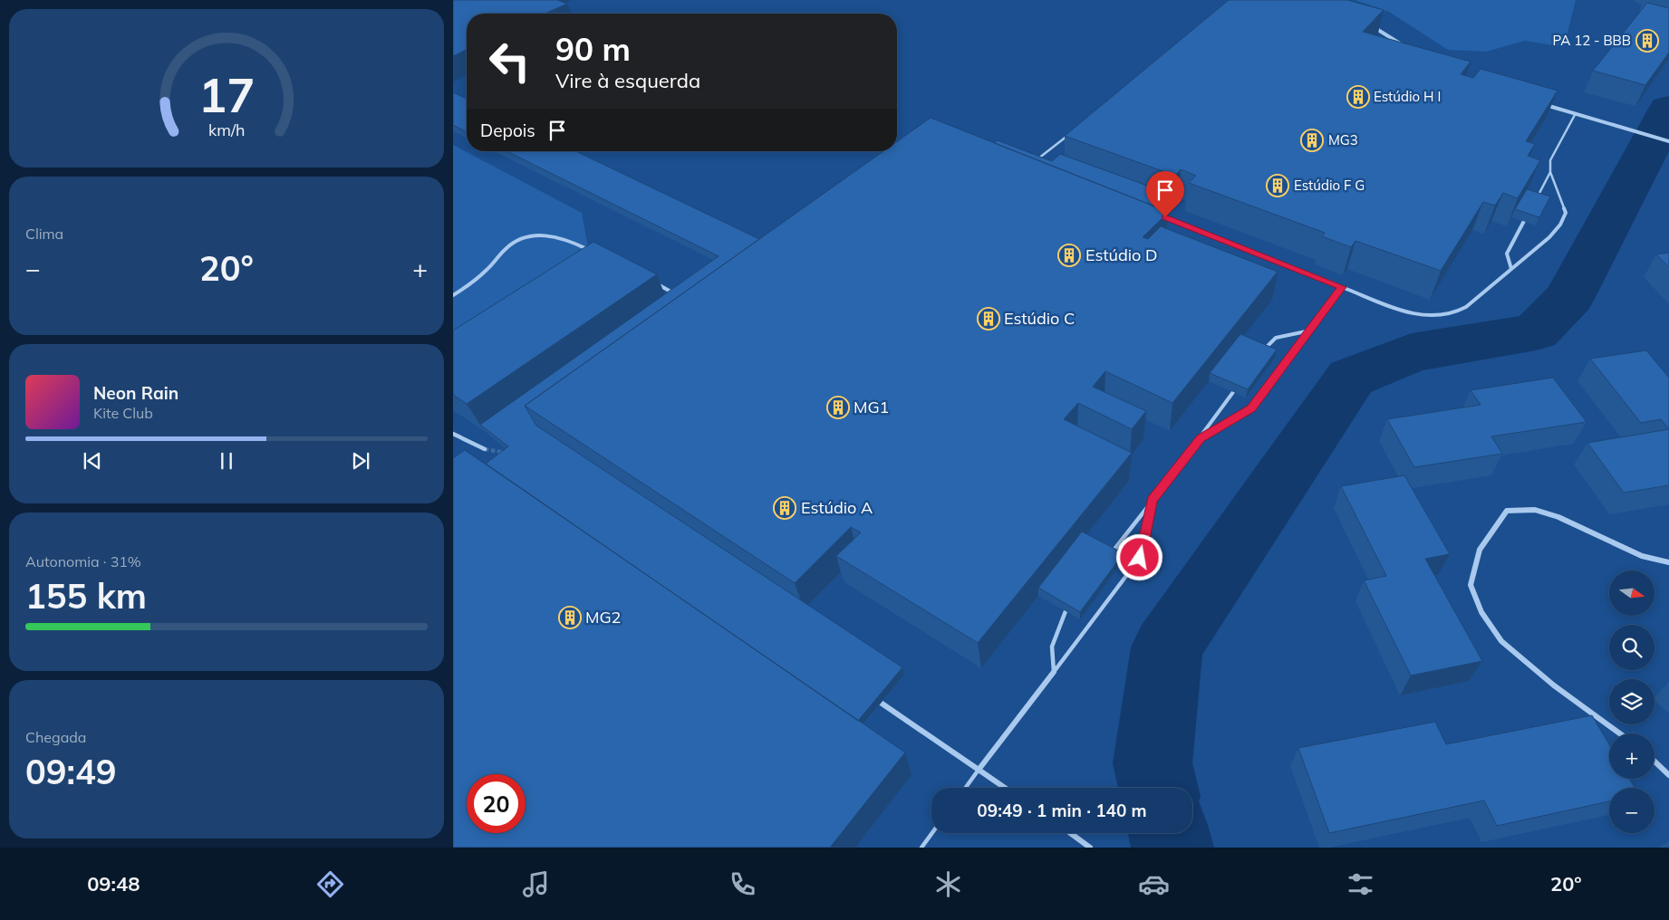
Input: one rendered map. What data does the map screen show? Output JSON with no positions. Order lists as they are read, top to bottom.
{
  "places": {
    "building": [
      "PA 12 - BBB",
      "Estúdio H I",
      "MG3",
      "Estúdio F G",
      "Estúdio D",
      "Estúdio C",
      "MG1",
      "Estúdio A",
      "MG2"
    ]
  },
  "north": "right",
  "page": {
    "turn": ["90 m", "Vire à esquerda"],
    "then": "Depois",
    "tile": [
      "Clima",
      ["Autonomia · 31%", "155 km"],
      ["Chegada", "09:49"]
    ],
    "heat": ["−", "20°", "+"],
    "song": ["Neon Rain", "Kite Club"],
    "map_buttons": ["+", "−"],
    "limit": "20",
    "trip": "09:49 · 1 min · 140 m",
    "tabs": ["09:48", "20°"],
    "gauge": ["17", "km/h"]
  }
}
